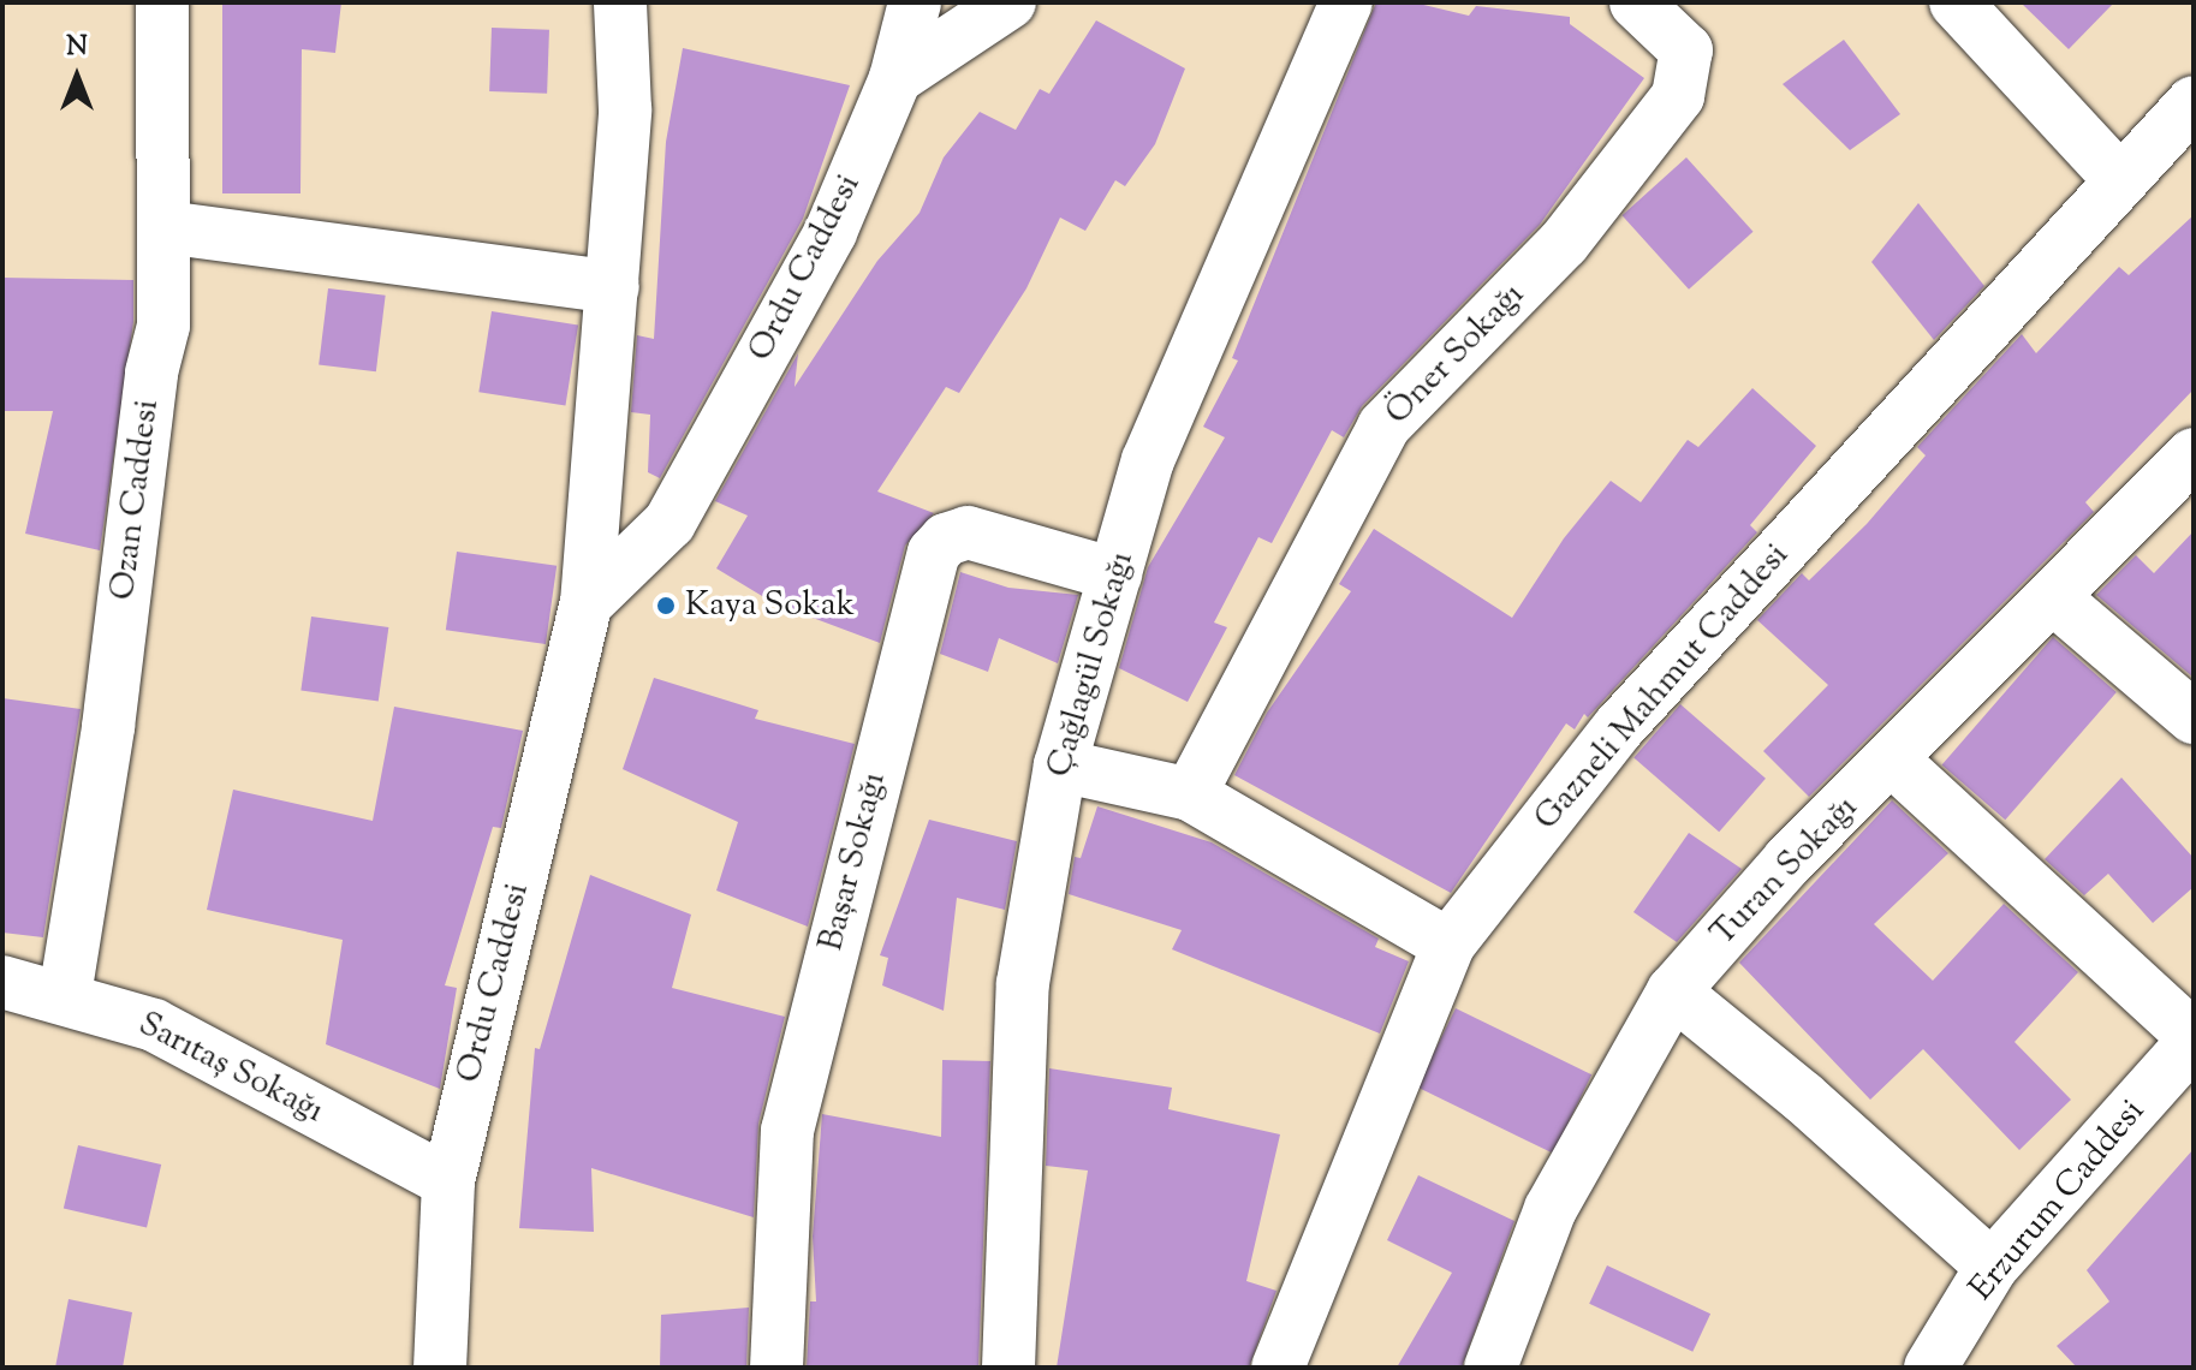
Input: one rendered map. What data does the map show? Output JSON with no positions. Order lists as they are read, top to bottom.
{
  "streets": {
    "street": [
      "Ordu Caddesi",
      "Öner Sokağı",
      "Ozan Caddesi",
      "Çağlagül Sokağı",
      "Gazneli Mahmut Caddesi",
      "Başar Sokağı",
      "Turan Sokağı",
      "Sarıtaş Sokağı",
      "Erzurum Caddesi"
    ]
  },
  "crossings": [
    ["Ordu Caddesi", "Sarıtaş Sokağı"],
    ["Ozan Caddesi", "Sarıtaş Sokağı"],
    ["Çağlagül Sokağı", "Başar Sokağı"]
  ],
  "places": ["Kaya Sokak"],
  "north": "top"
}
